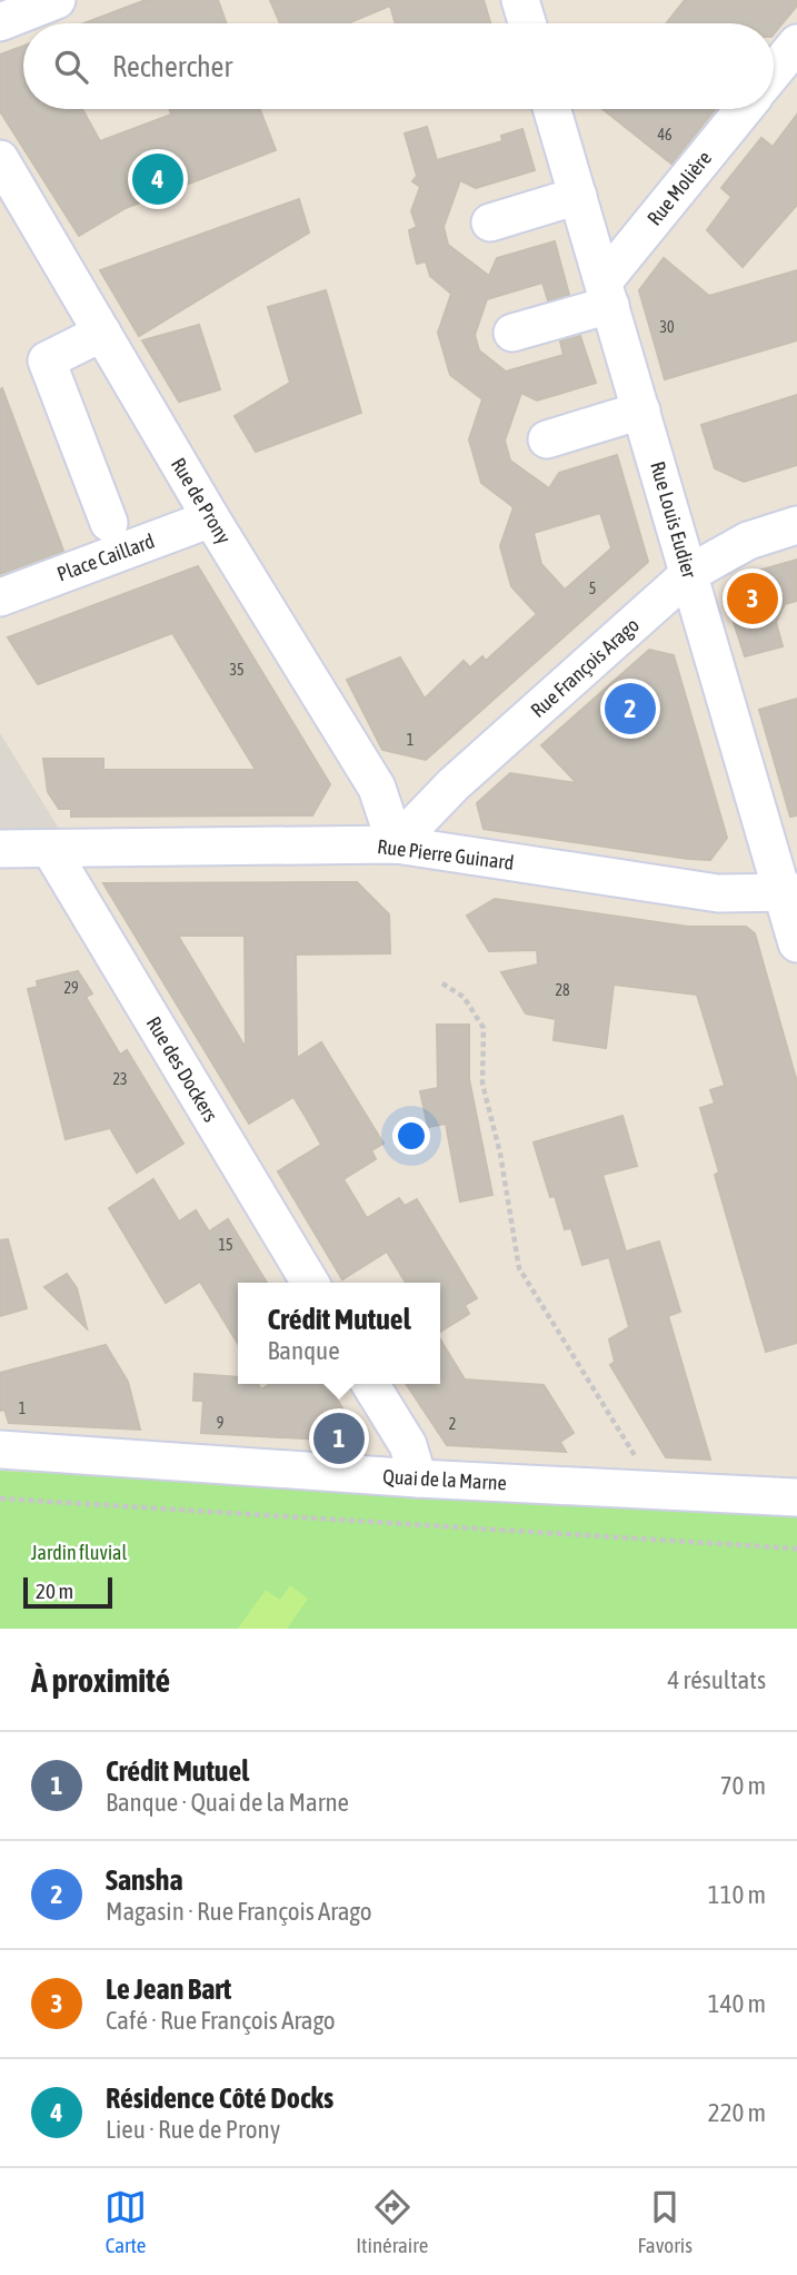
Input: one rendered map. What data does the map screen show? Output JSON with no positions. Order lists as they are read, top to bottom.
{
  "streets": {
    "street": [
      "Rue Molière",
      "Rue de Prony",
      "Rue Louis Eudier",
      "Place Caillard",
      "Rue François Arago",
      "Rue Pierre Guinard",
      "Rue des Dockers",
      "Quai de la Marne"
    ]
  },
  "crossings": [
    ["Rue Molière", "Rue Louis Eudier"],
    ["Rue de Prony", "Place Caillard"],
    ["Rue de Prony", "Rue François Arago"],
    ["Rue de Prony", "Rue Pierre Guinard"],
    ["Rue Louis Eudier", "Rue François Arago"],
    ["Rue Louis Eudier", "Rue Pierre Guinard"],
    ["Rue François Arago", "Rue Pierre Guinard"],
    ["Rue Pierre Guinard", "Rue des Dockers"]
  ],
  "parks": ["Jardin fluvial"],
  "house_numbers": [
    "46",
    "30",
    "5",
    "35",
    "1",
    "29",
    "28",
    "23",
    "15",
    "1",
    "9",
    "2"
  ],
  "scale_bar": "20 m",
  "page": {
    "search": "Rechercher",
    "pins": [
      "4",
      "3",
      "2",
      "1"
    ],
    "popup": ["Crédit Mutuel", "Banque"],
    "scale": "20 m",
    "heading": ["À proximité", "4 résultats"],
    "list": [
      {
        "mark": "1",
        "name": "Crédit Mutuel",
        "note": "Banque · Quai de la Marne",
        "value": "70 m"
      },
      {
        "mark": "2",
        "name": "Sansha",
        "note": "Magasin · Rue François Arago",
        "value": "110 m"
      },
      {
        "mark": "3",
        "name": "Le Jean Bart",
        "note": "Café · Rue François Arago",
        "value": "140 m"
      },
      {
        "mark": "4",
        "name": "Résidence Côté Docks",
        "note": "Lieu · Rue de Prony",
        "value": "220 m"
      }
    ],
    "nav": ["Carte", "Itinéraire", "Favoris"]
  }
}
